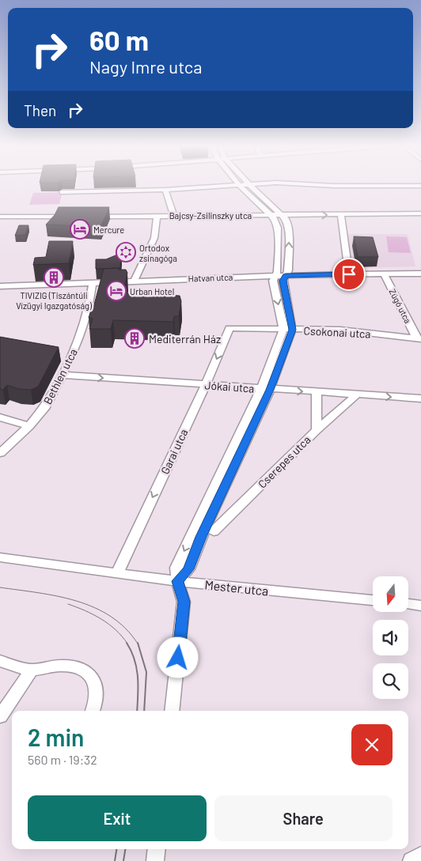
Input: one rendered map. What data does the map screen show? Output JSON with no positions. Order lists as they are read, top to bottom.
{
  "streets": {
    "street": [
      "Bajcsy-Zsilinszky utca",
      "Hatvan utca",
      "Zúgó utca",
      "Csokonai utca",
      "Bethlen utca",
      "Jókai utca",
      "Garai utca",
      "Cserepes utca",
      "Mester utca"
    ]
  },
  "crossings": [
    ["Hatvan utca", "Zúgó utca"],
    ["Hatvan utca", "Bethlen utca"],
    ["Zúgó utca", "Csokonai utca"],
    ["Csokonai utca", "Garai utca"],
    ["Bethlen utca", "Jókai utca"],
    ["Jókai utca", "Garai utca"],
    ["Jókai utca", "Cserepes utca"],
    ["Garai utca", "Mester utca"]
  ],
  "one_way": ["Jókai utca"],
  "places": {
    "hotel": ["Mercure", "Urban Hotel"],
    "synagogue": ["Ortodox zsinagóga"],
    "building": ["TIVIZIG (Tiszántúli Vízügyi Igazgatóság)", "Mediterrán Ház"]
  },
  "north": "bottom",
  "page": {
    "turn": ["60 m", "Nagy Imre utca"],
    "then": "Then",
    "heading": ["2 min", "560 m · 19:32"],
    "buttons": ["Exit", "Share"]
  }
}
